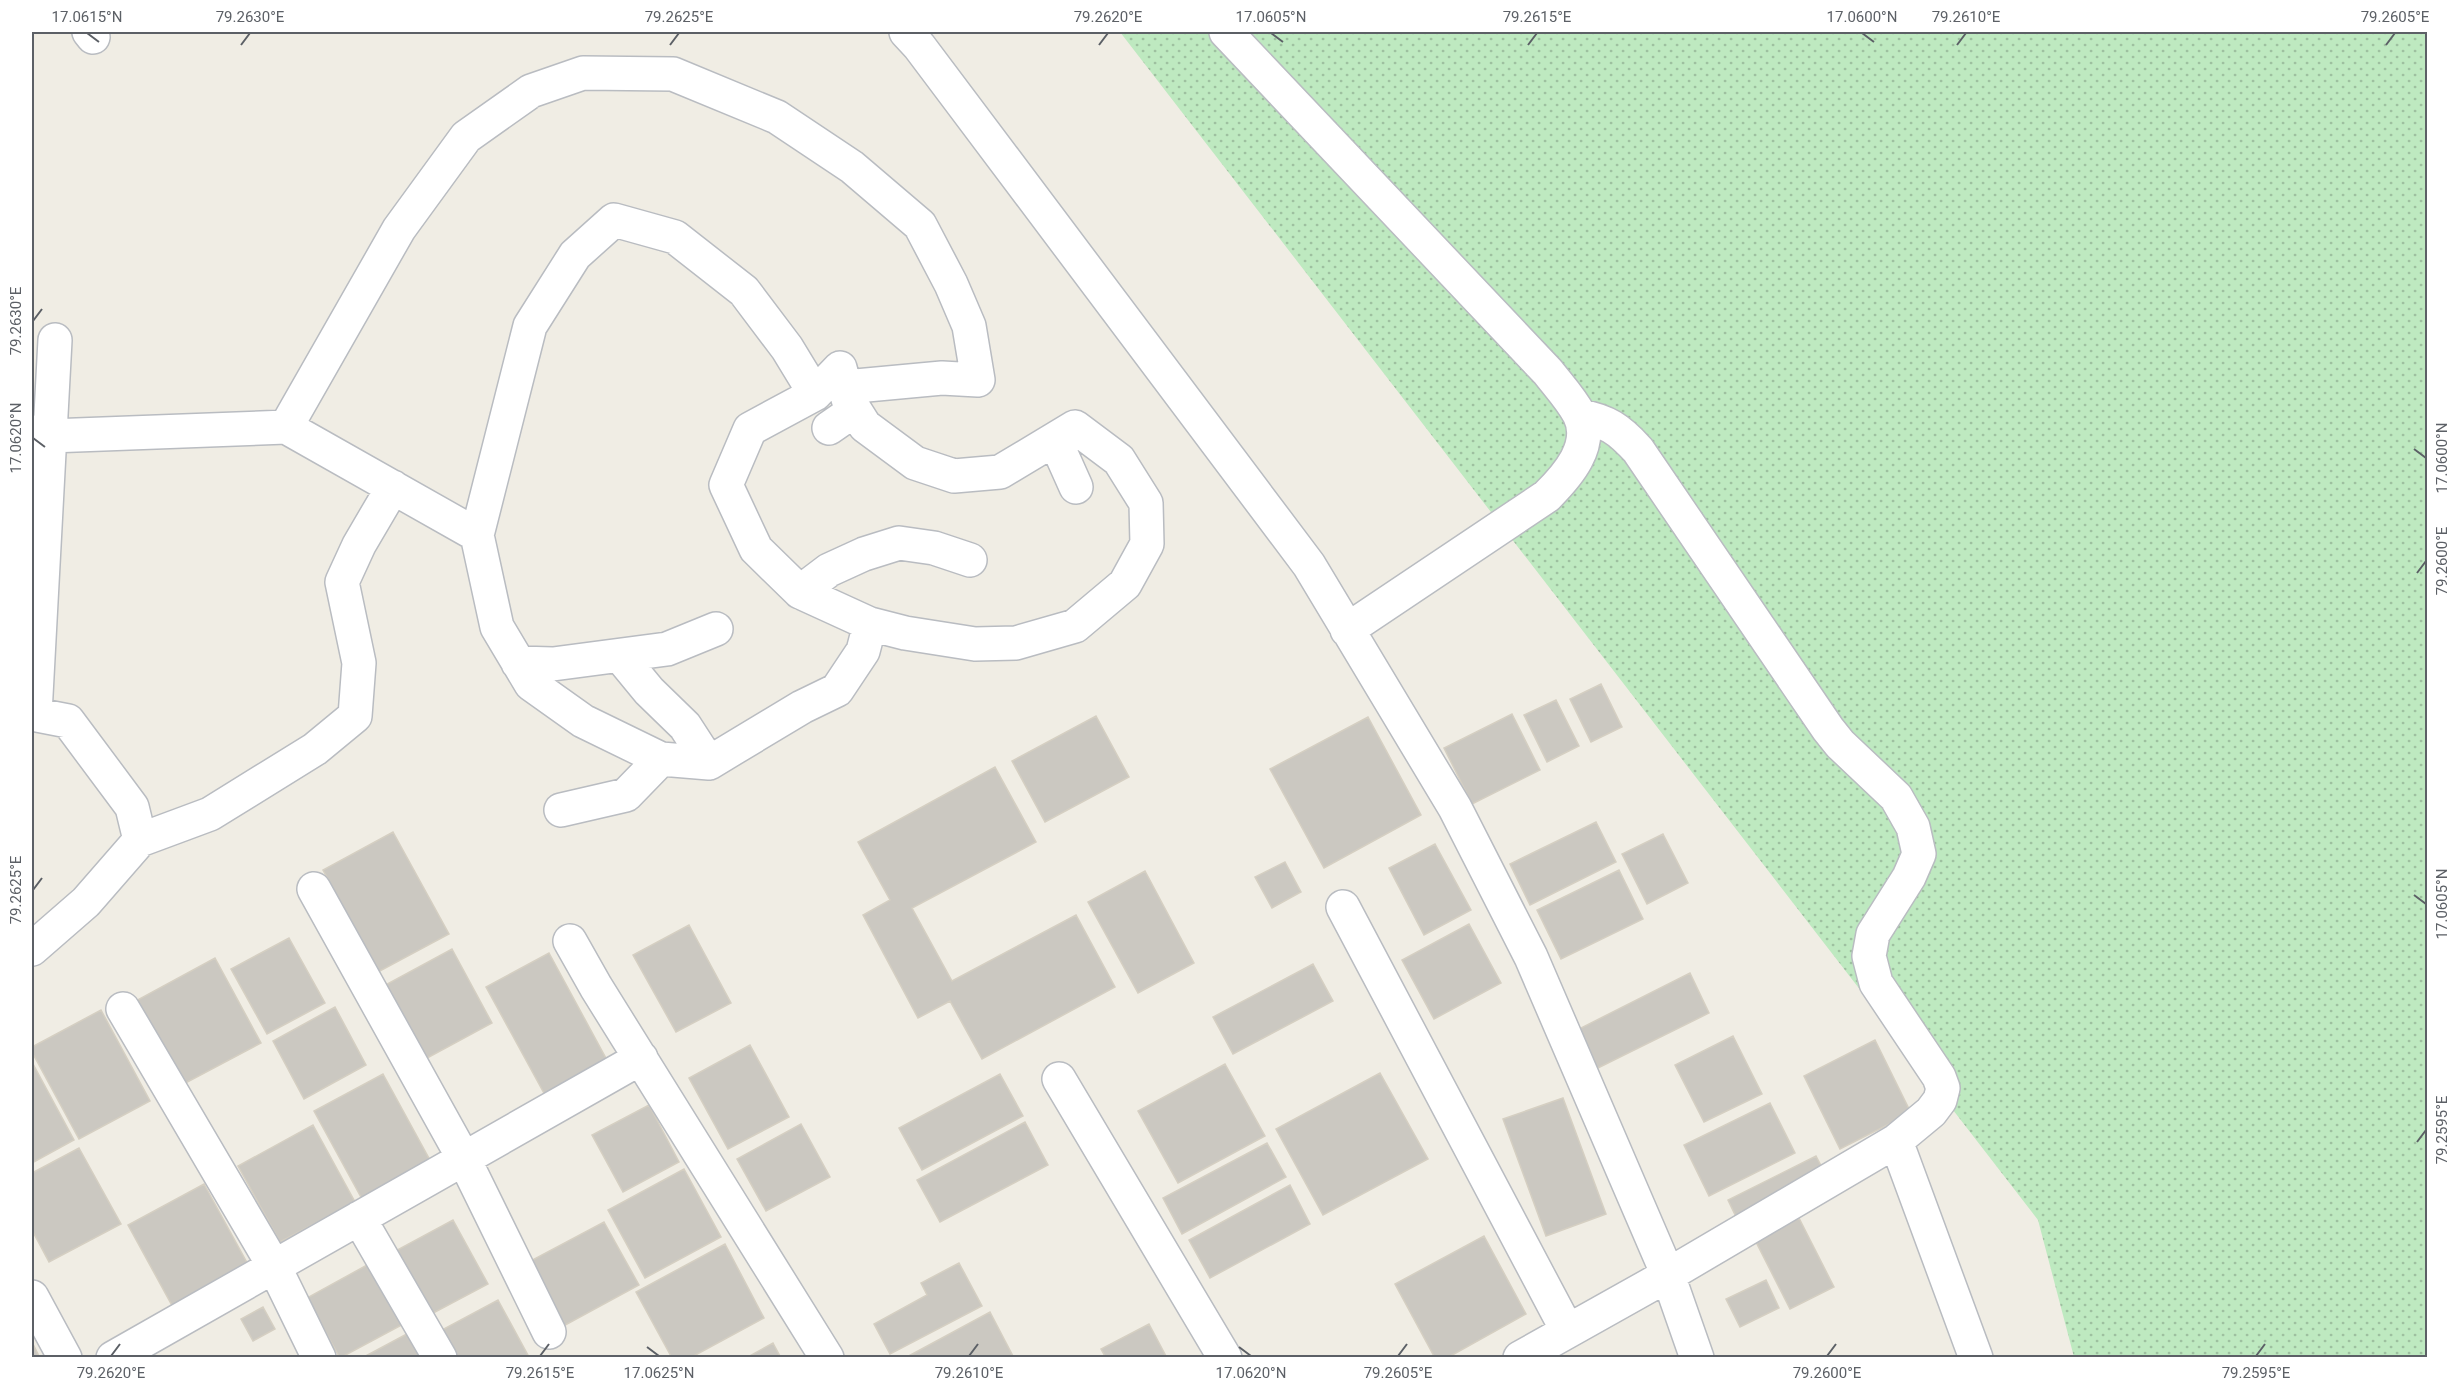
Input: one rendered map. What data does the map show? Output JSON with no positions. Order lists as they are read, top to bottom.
{
  "coordinates": [
    "17.0615°N",
    "79.2630°E",
    "79.2625°E",
    "79.2620°E",
    "17.0605°N",
    "79.2615°E",
    "17.0600°N",
    "79.2610°E",
    "79.2605°E",
    "17.0620°N",
    "79.2600°E",
    "79.2595°E",
    "17.0625°N"
  ]
}
